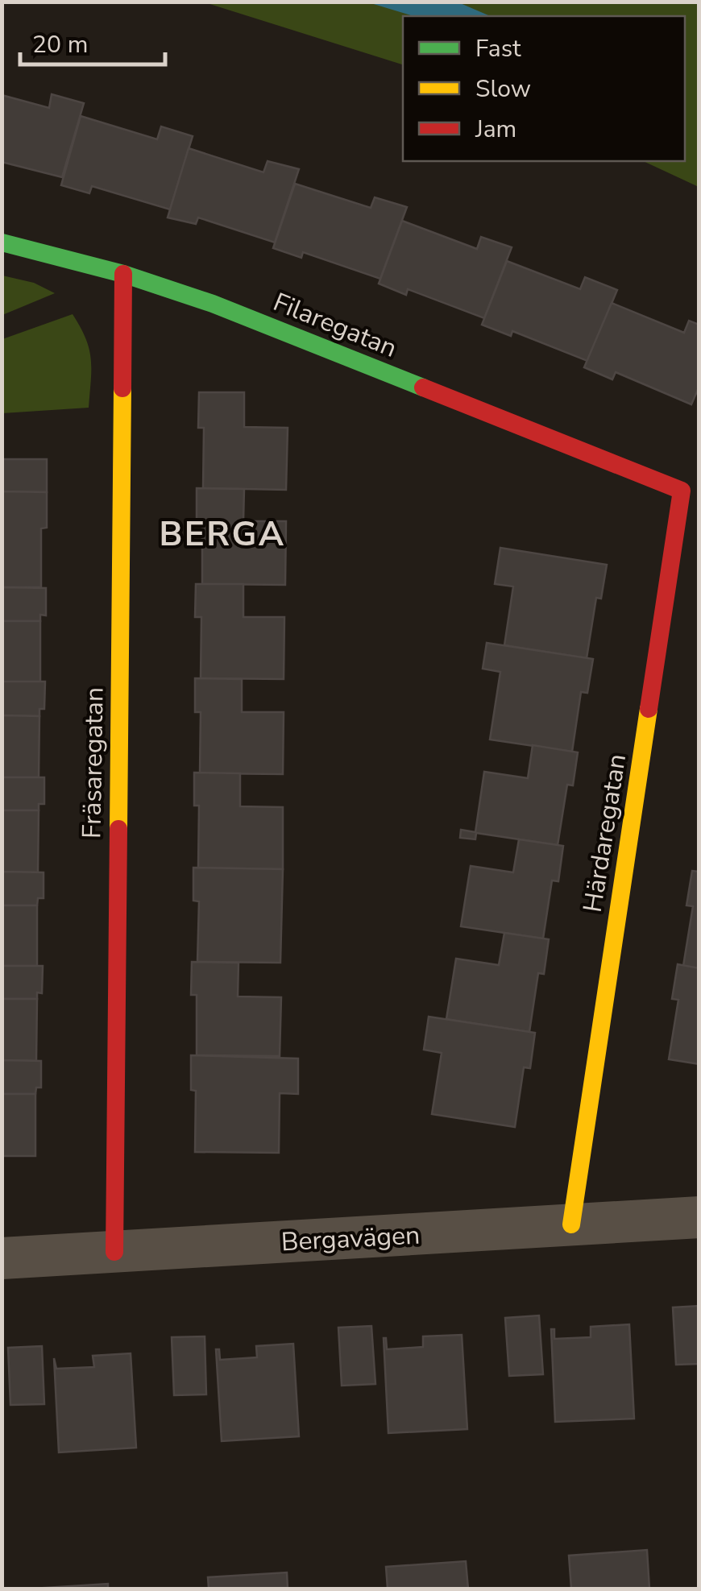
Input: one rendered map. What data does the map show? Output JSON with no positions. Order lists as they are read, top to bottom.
{
  "streets": {
    "street": [
      "Filaregatan",
      "Fräsaregatan",
      "Härdaregatan",
      "Bergavägen"
    ]
  },
  "crossings": [
    ["Filaregatan", "Fräsaregatan"],
    ["Filaregatan", "Härdaregatan"],
    ["Fräsaregatan", "Bergavägen"],
    ["Härdaregatan", "Bergavägen"]
  ],
  "districts": ["BERGA"],
  "legend": ["Fast", "Slow", "Jam"],
  "scale_bar": "20 m"
}
